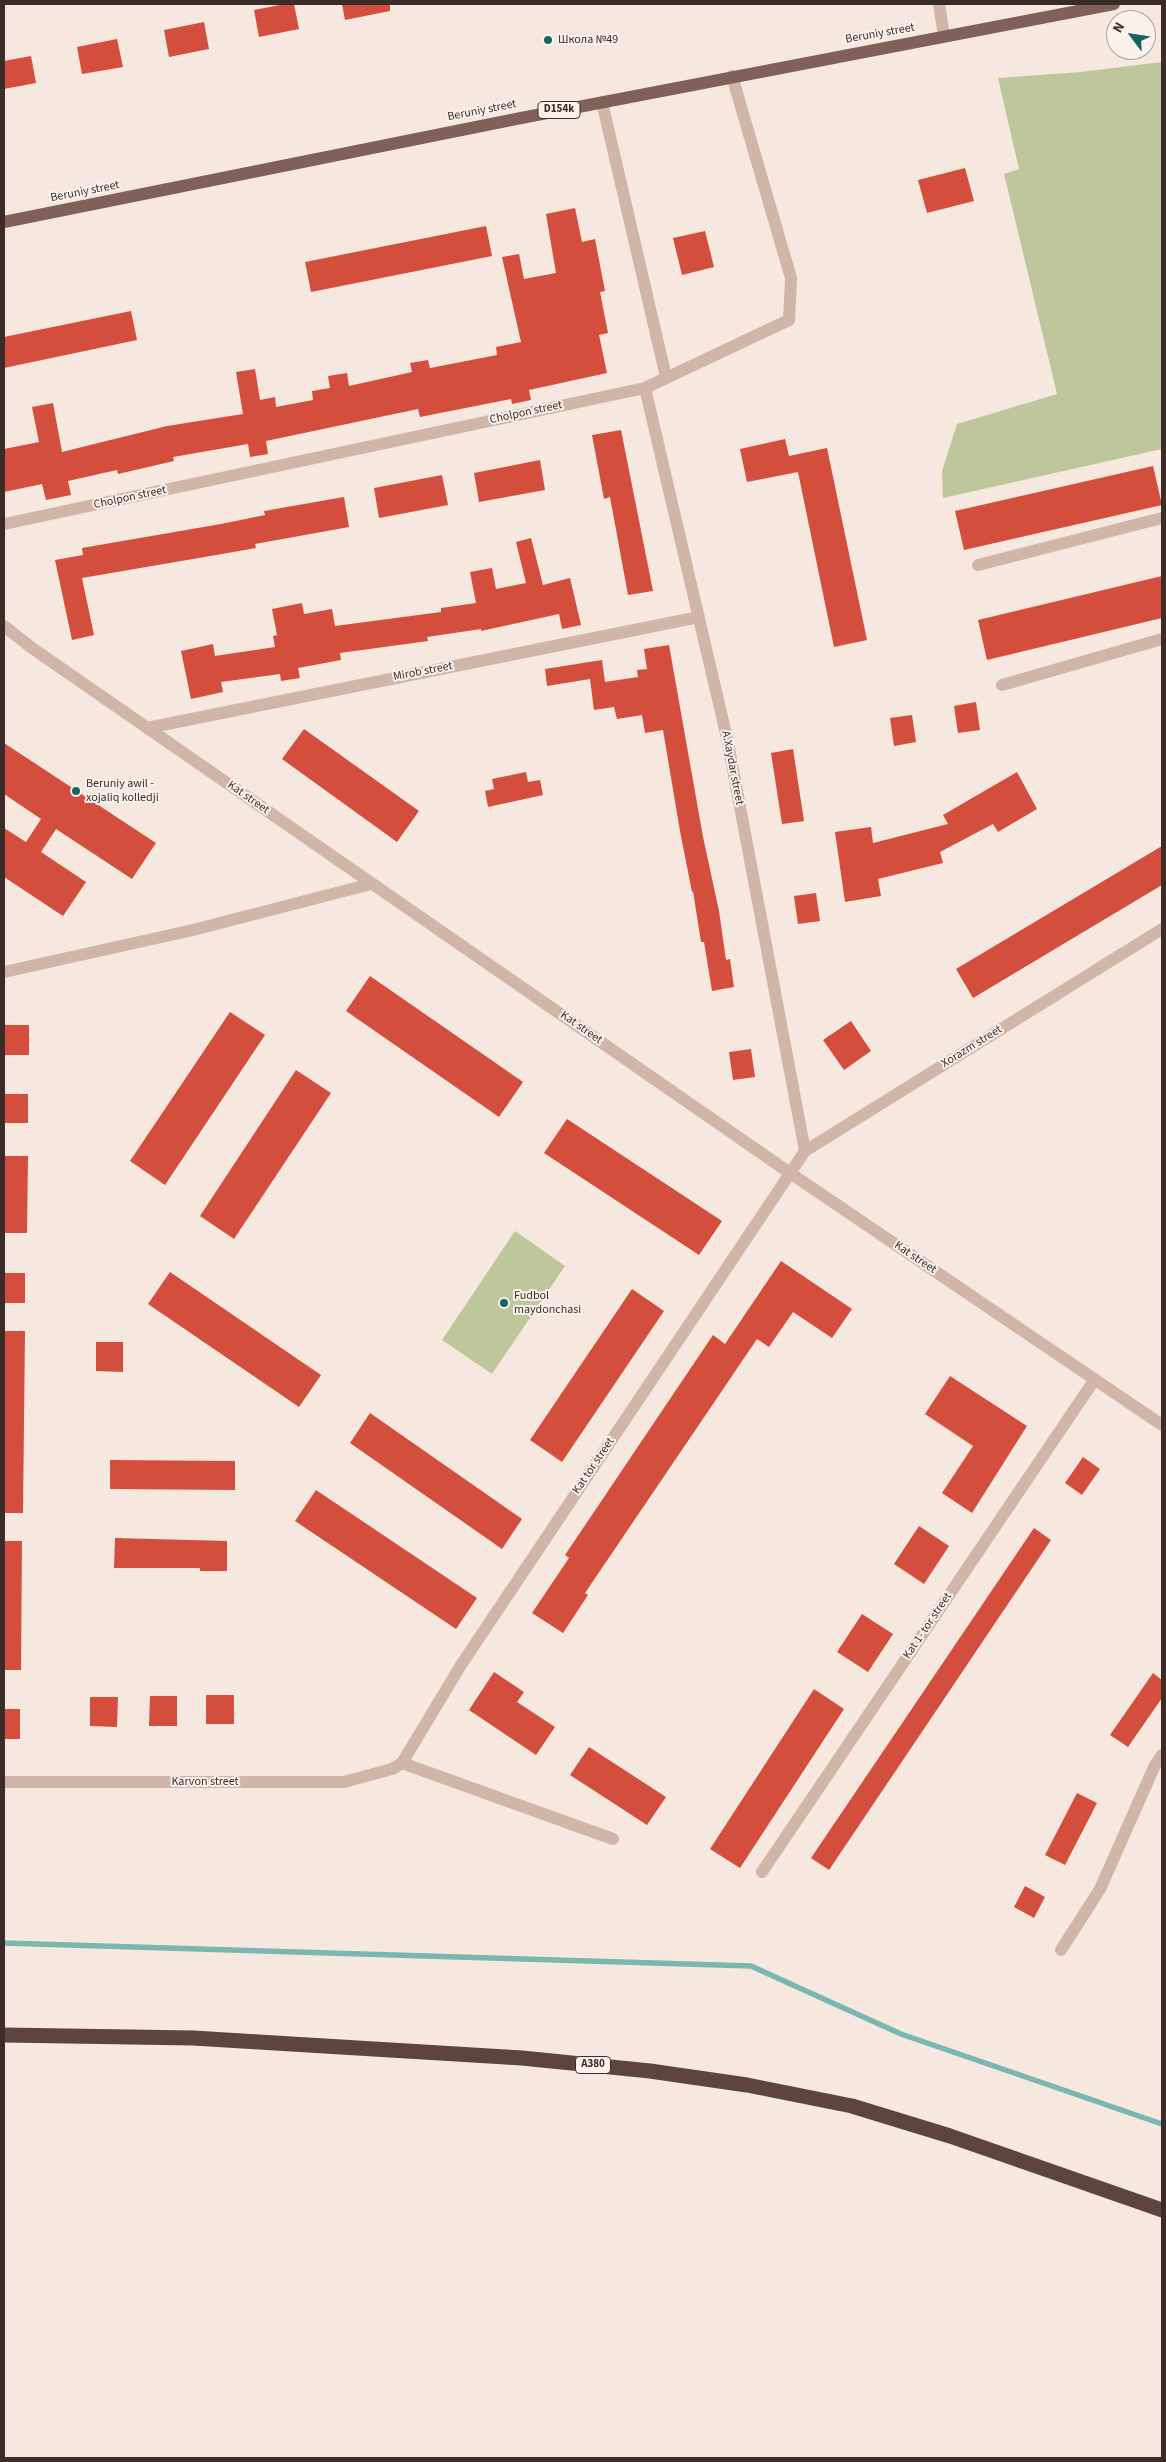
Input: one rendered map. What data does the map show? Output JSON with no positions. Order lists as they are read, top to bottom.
{
  "streets": {
    "highway": ["A380"],
    "main road": ["Beruniy street", "D154k"],
    "street": [
      "Cholpon street",
      "Mirob street",
      "A.Xaydar street",
      "Kat street",
      "Xorazm street",
      "Kat tor street",
      "Kat 1- tor street",
      "Karvon street"
    ]
  },
  "crossings": [
    ["Beruniy street", "Cholpon street"],
    ["Cholpon street", "A.Xaydar street"],
    ["Mirob street", "A.Xaydar street"],
    ["Mirob street", "Kat street"],
    ["A.Xaydar street", "Xorazm street"],
    ["Kat street", "Xorazm street"],
    ["Kat street", "Kat tor street"],
    ["Kat street", "Kat 1- tor street"],
    ["Xorazm street", "Kat tor street"],
    ["Kat tor street", "Karvon street"]
  ],
  "places": ["Школа №49", "Beruniy awil - xojaliq kolledji", "Fudbol maydonchasi"],
  "north": "top left"
}
